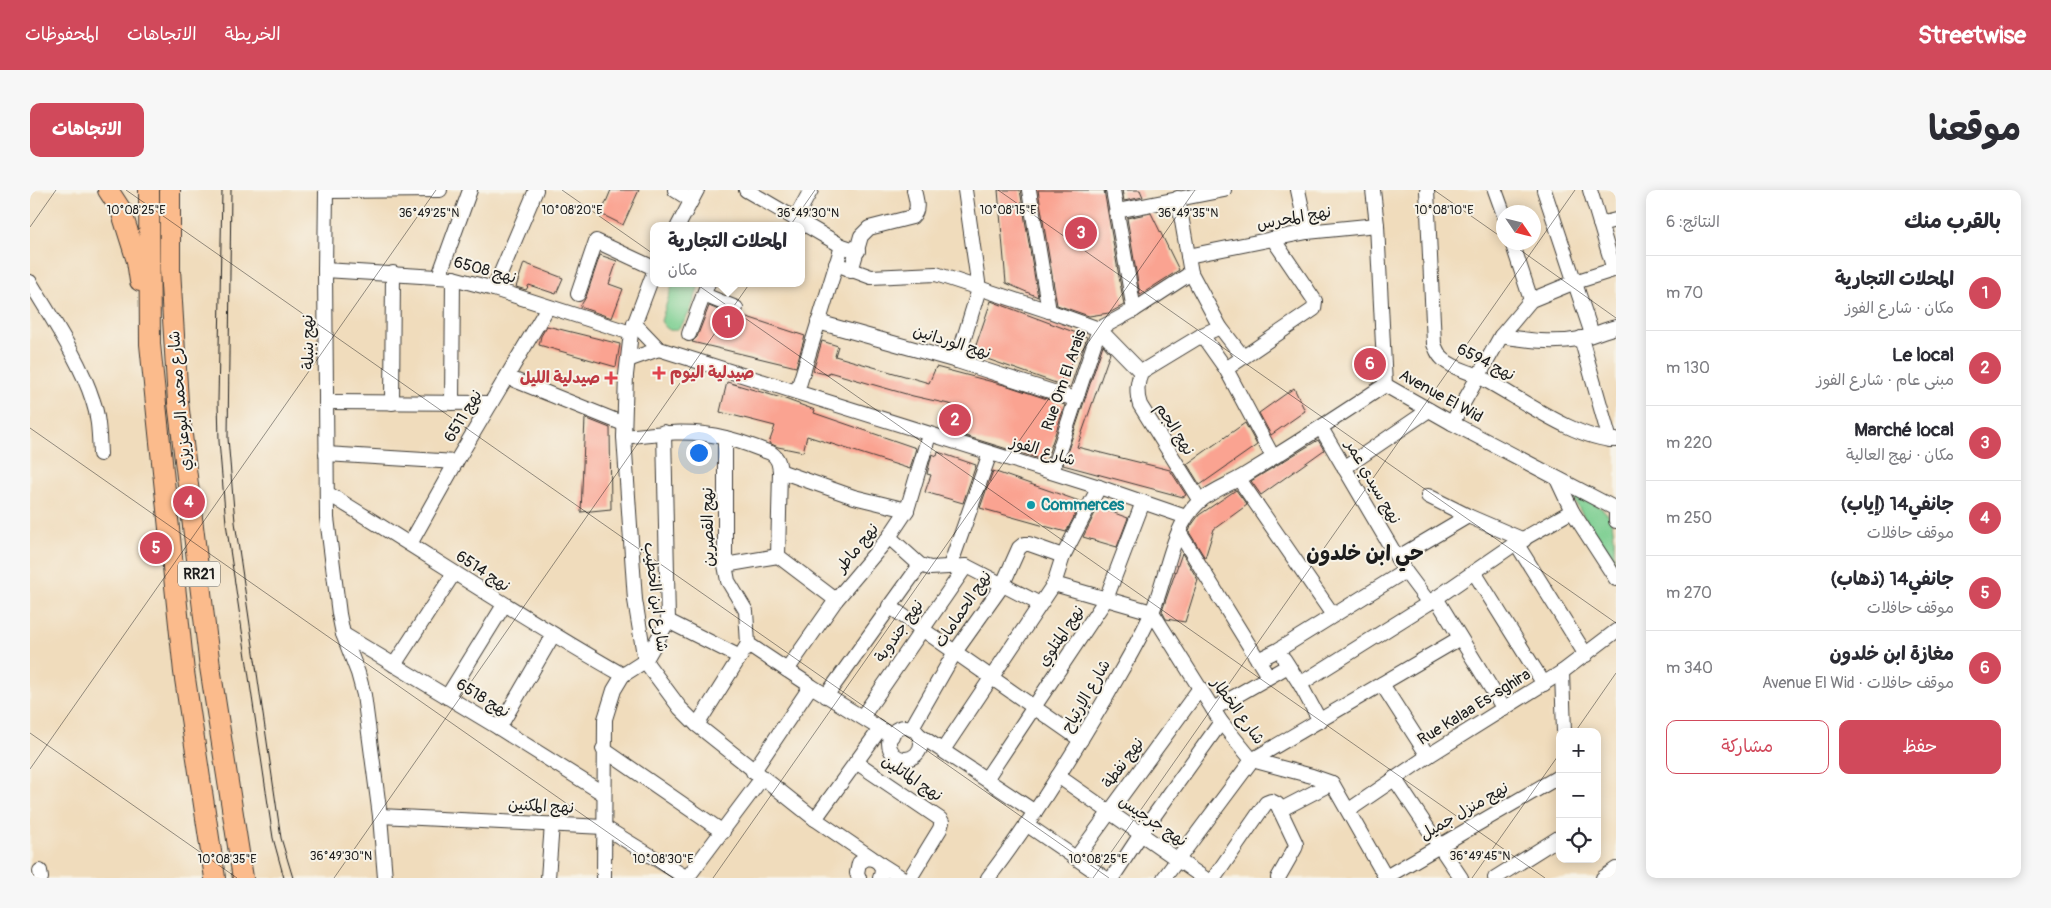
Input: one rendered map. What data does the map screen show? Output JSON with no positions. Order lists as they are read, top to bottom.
{
  "streets": {
    "highway": ["شارع محمد البوعزيزي", "RR21"],
    "street": [
      "نهج المحرس",
      "نهج 6508",
      "نهج بنبلة",
      "نهج الوردانين",
      "نهج 6594",
      "Rue Om El Arais",
      "Avenue El Wid",
      "نهج 6511",
      "نهج الجم",
      "شارع الفوز",
      "نهج سيدي عمر",
      "نهج القصرين",
      "نهج ماطر",
      "نهج 6514",
      "شارع ابن الخطيب",
      "نهج الحمامات",
      "نهج جندوبة",
      "نهج المتلوي",
      "شارع الإرتياح",
      "نهج 6518",
      "Rue Kalaa Es-sghira",
      "شارع الخطار",
      "نهج نفطة",
      "نهج الماتلين",
      "نهج المكنين",
      "نهج منزل جميل",
      "نهج جرجيس"
    ]
  },
  "crossings": [
    ["نهج المحرس", "Avenue El Wid"],
    ["نهج 6508", "نهج بنبلة"],
    ["نهج 6508", "نهج 6511"],
    ["نهج 6508", "شارع الفوز"],
    ["نهج 6508", "شارع ابن الخطيب"],
    ["نهج بنبلة", "نهج 6514"],
    ["نهج بنبلة", "نهج 6518"],
    ["نهج بنبلة", "نهج المكنين"],
    ["نهج الوردانين", "Rue Om El Arais"],
    ["Rue Om El Arais", "شارع الفوز"],
    ["نهج 6511", "نهج 6514"],
    ["شارع الفوز", "نهج ماطر"],
    ["شارع الفوز", "شارع ابن الخطيب"],
    ["شارع الفوز", "نهج المتلوي"],
    ["شارع الفوز", "شارع الإرتياح"],
    ["نهج سيدي عمر", "Rue Kalaa Es-sghira"],
    ["شارع ابن الخطيب", "نهج الماتلين"],
    ["شارع الإرتياح", "شارع الخطار"],
    ["شارع الإرتياح", "نهج جرجيس"],
    ["شارع الخطار", "نهج نفطة"],
    ["نهج نفطة", "نهج جرجيس"]
  ],
  "districts": ["حي ابن خلدون"],
  "places": {
    "health": ["صيدلية اليوم", "صيدلية الليل"],
    "other": ["Commerces"]
  },
  "north": "bottom right",
  "page": {
    "header": "Streetwise",
    "nav": ["الخريطة", "الاتجاهات", "المحفوظات"],
    "title": "موقعنا",
    "buttons": [
      "الاتجاهات",
      ["حفظ", "مشاركة"]
    ],
    "heading": ["بالقرب منك", "النتائج: 6"],
    "pins": [
      "3",
      "1",
      "6",
      "2",
      "4",
      "5"
    ],
    "popup": ["المحلات التجارية", "مكان"],
    "list": [
      {
        "mark": "1",
        "name": "المحلات التجارية",
        "note": "مكان · شارع الفوز",
        "value": "70 m"
      },
      {
        "mark": "2",
        "name": "Le local",
        "note": "مبنى عام · شارع الفوز",
        "value": "130 m"
      },
      {
        "mark": "3",
        "name": "Marché local",
        "note": "مكان · نهج العالية",
        "value": "220 m"
      },
      {
        "mark": "4",
        "name": "جانفي14 (إياب)",
        "note": "موقف حافلات",
        "value": "250 m"
      },
      {
        "mark": "5",
        "name": "جانفي14 (ذهاب)",
        "note": "موقف حافلات",
        "value": "270 m"
      },
      {
        "mark": "6",
        "name": "مغازة ابن خلدون",
        "note": "موقف حافلات · Avenue El Wid",
        "value": "340 m"
      }
    ],
    "map_buttons": ["+", "−"]
  },
  "coordinates": [
    "10°08'20\"E",
    "10°08'25\"E",
    "10°08'15\"E",
    "10°08'10\"E",
    "36°49'25\"N",
    "36°49'30\"N",
    "36°49'35\"N",
    "36°49'45\"N",
    "10°08'35\"E",
    "10°08'30\"E"
  ]
}
